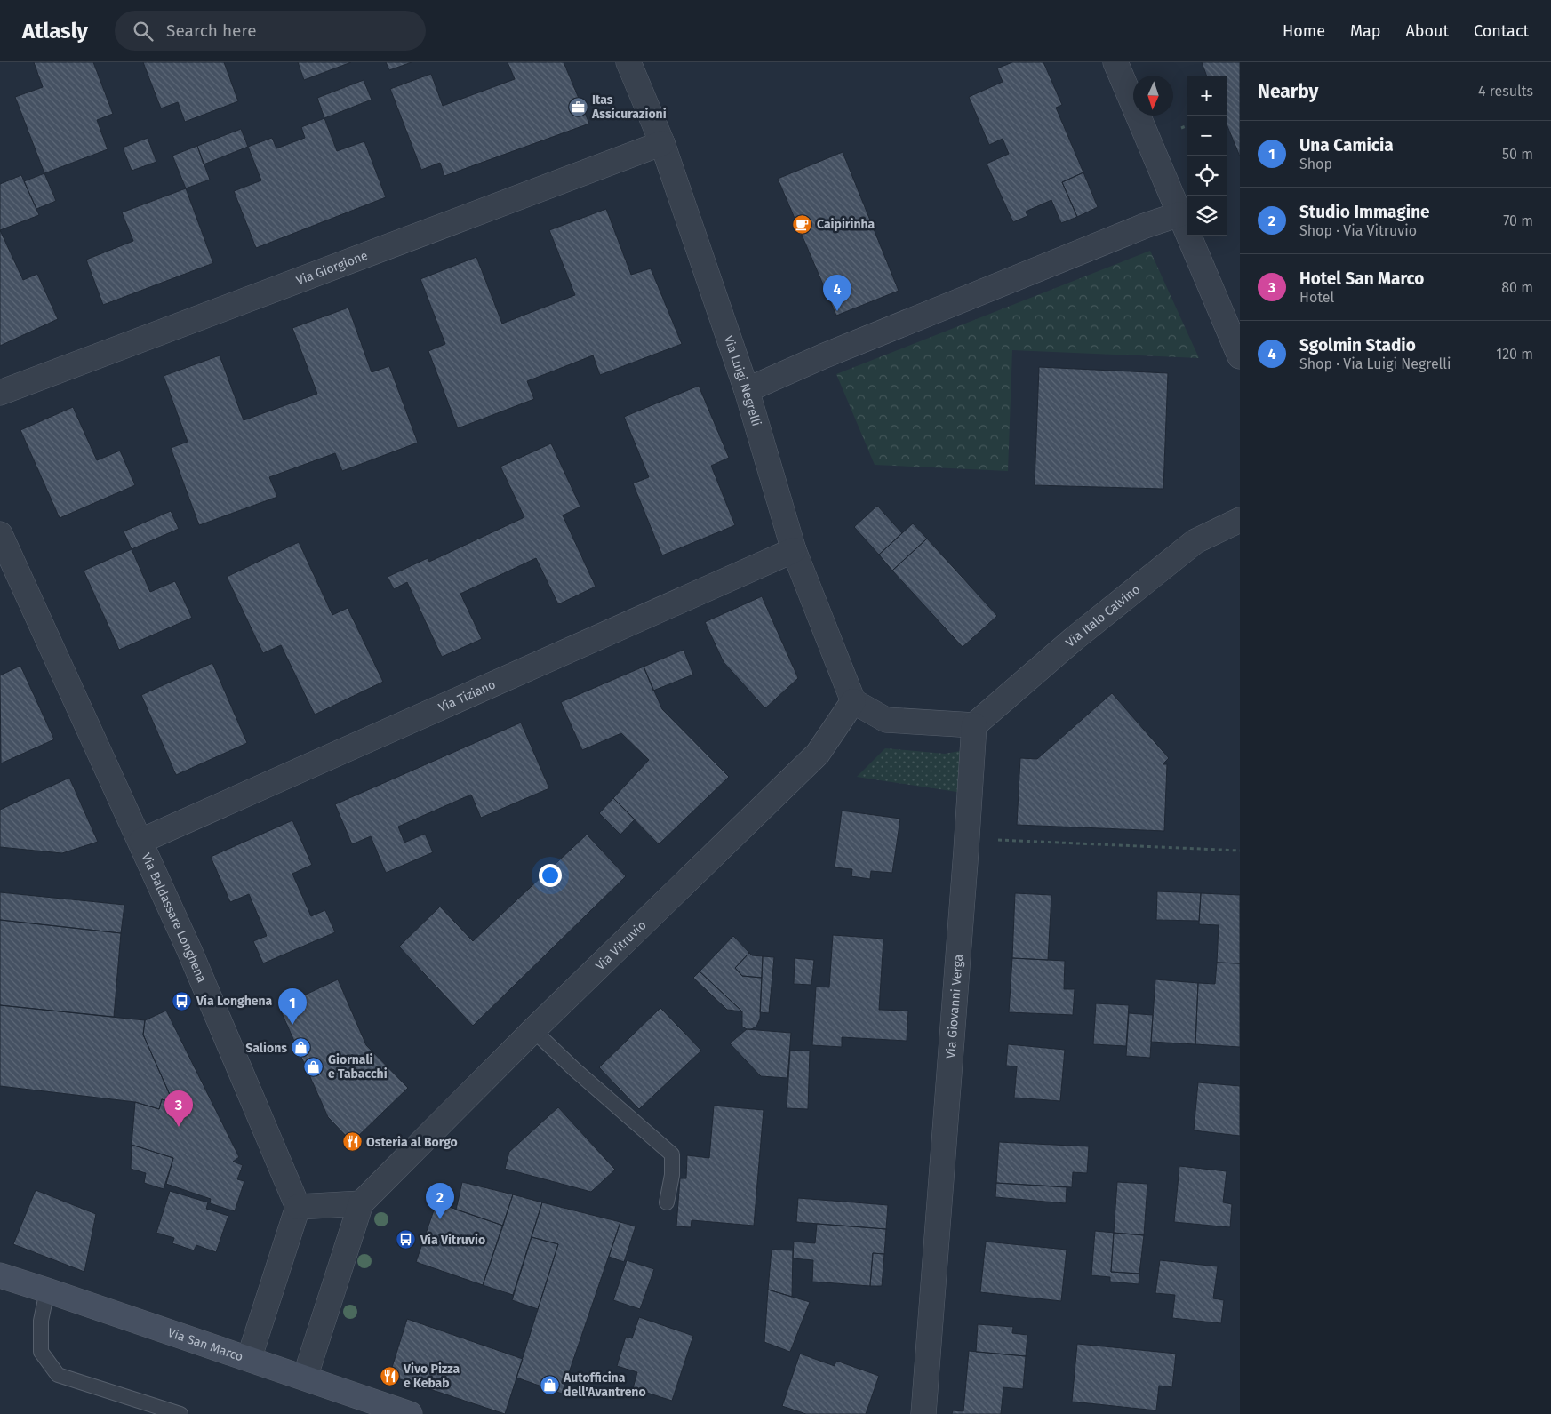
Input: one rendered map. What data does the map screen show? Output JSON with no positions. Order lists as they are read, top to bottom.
{
  "streets": {
    "main road": ["Via San Marco"],
    "street": [
      "Via Giorgione",
      "Via Luigi Negrelli",
      "Via Italo Calvino",
      "Via Tiziano",
      "Via Baldassare Longhena",
      "Via Vitruvio",
      "Via Giovanni Verga"
    ]
  },
  "crossings": [
    ["Via Giorgione", "Via Luigi Negrelli"],
    ["Via Luigi Negrelli", "Via Tiziano"],
    ["Via Luigi Negrelli", "Via Vitruvio"],
    ["Via Italo Calvino", "Via Giovanni Verga"],
    ["Via Tiziano", "Via Baldassare Longhena"],
    ["Via Vitruvio", "Via San Marco"]
  ],
  "places": {
    "office": ["Itas Assicurazioni"],
    "cafe": ["Caipirinha"],
    "bus stop": ["Via Longhena", "Via Vitruvio"],
    "shop": ["Salions", "Giornali e Tabacchi", "Autofficina dell'Avantreno"],
    "restaurant": ["Osteria al Borgo", "Vivo Pizza e Kebab"]
  },
  "north": "bottom",
  "page": {
    "header": "Atlasly",
    "search": "Search here",
    "nav": [
      "Home",
      "Map",
      "About",
      "Contact"
    ],
    "heading": ["Nearby", "4 results"],
    "map_buttons": ["+", "−"],
    "list": [
      {
        "mark": "1",
        "name": "Una Camicia",
        "note": "Shop",
        "value": "50 m"
      },
      {
        "mark": "2",
        "name": "Studio Immagine",
        "note": "Shop · Via Vitruvio",
        "value": "70 m"
      },
      {
        "mark": "3",
        "name": "Hotel San Marco",
        "note": "Hotel",
        "value": "80 m"
      },
      {
        "mark": "4",
        "name": "Sgolmin Stadio",
        "note": "Shop · Via Luigi Negrelli",
        "value": "120 m"
      }
    ],
    "pins": [
      "4",
      "1",
      "3",
      "2"
    ]
  }
}
